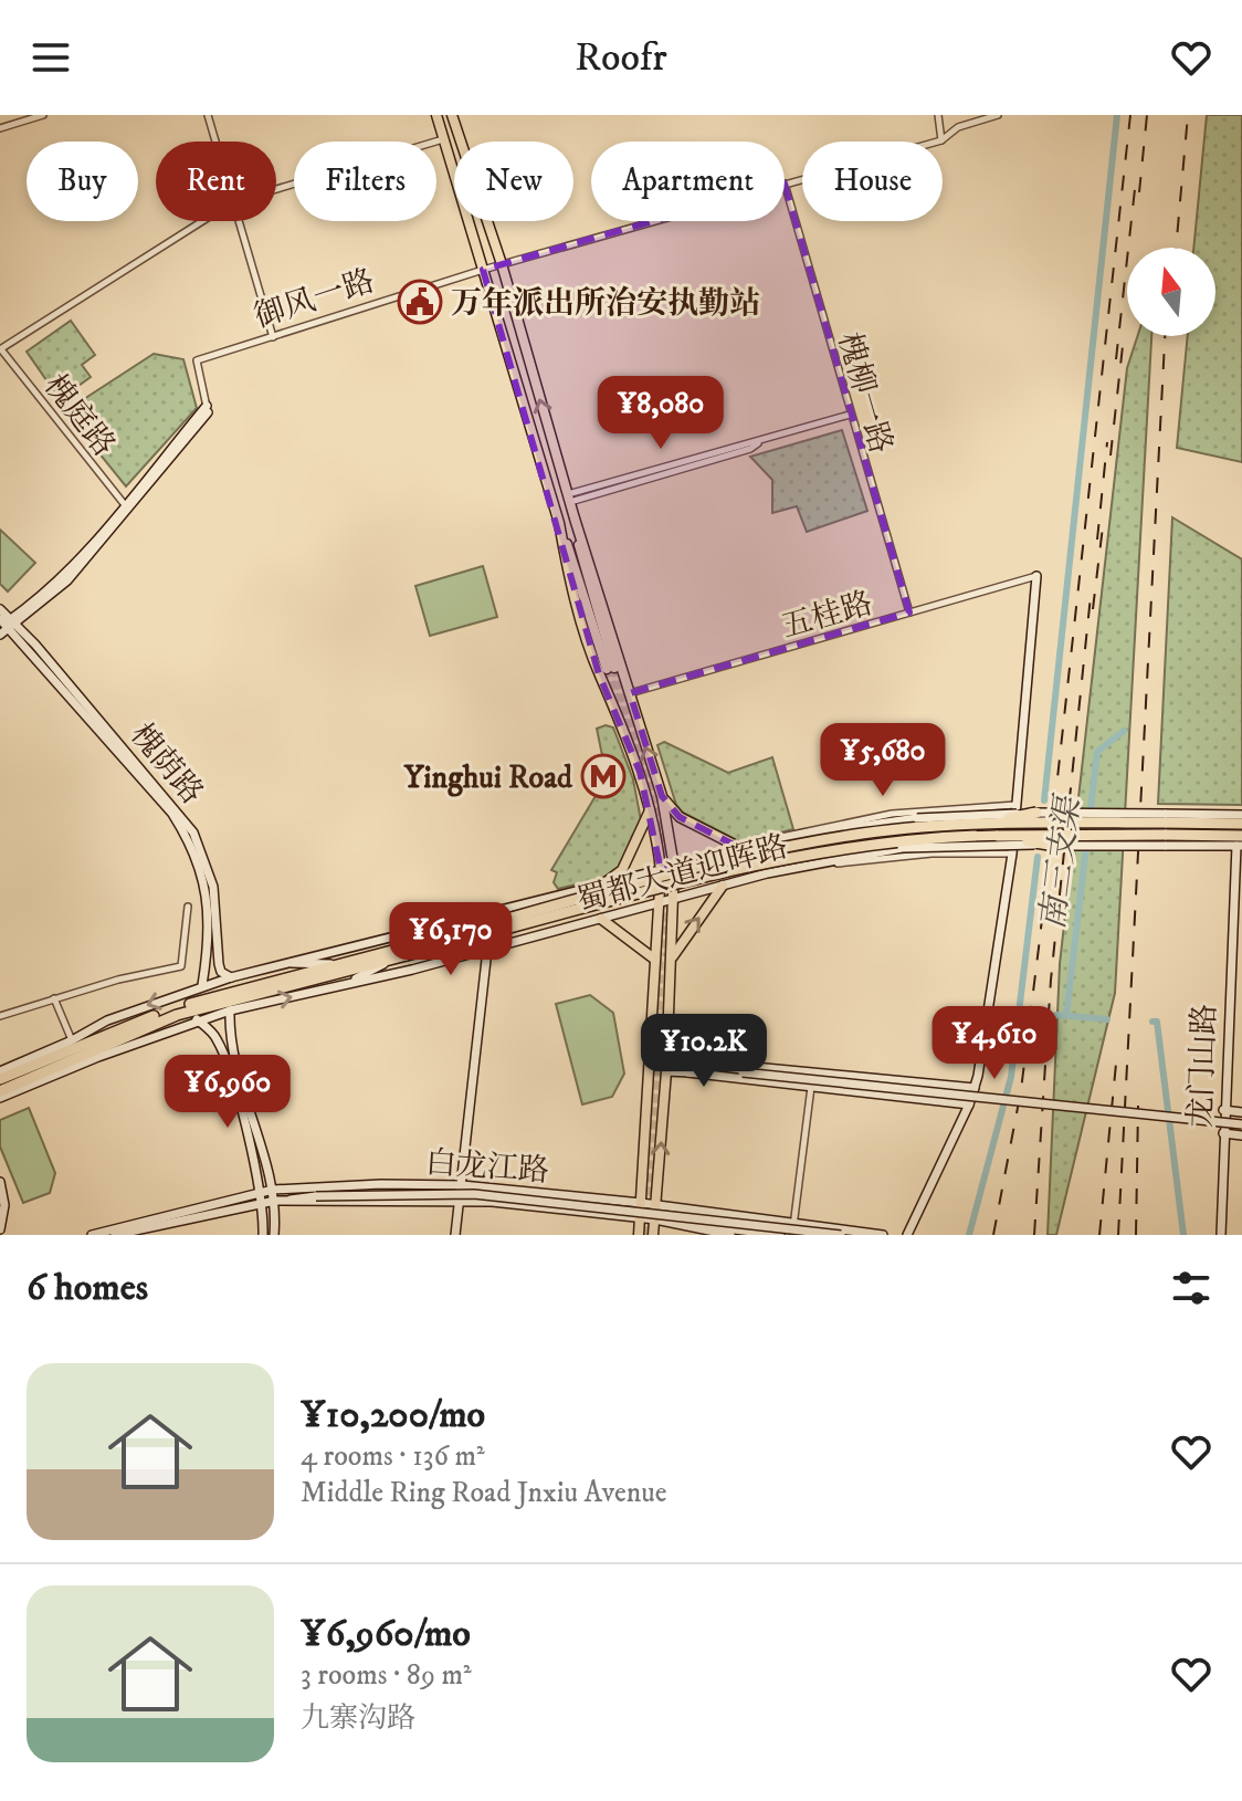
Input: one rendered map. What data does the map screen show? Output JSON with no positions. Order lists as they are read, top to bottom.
{
  "streets": {
    "highway": ["蜀都大道迎晖路"],
    "street": [
      "御风一路",
      "槐柳一路",
      "槐庭路",
      "五桂路",
      "槐荫路",
      "龙门山路",
      "白龙江路"
    ]
  },
  "crossings": [
    ["御风一路", "槐柳一路"],
    ["御风一路", "槐庭路"],
    ["御风一路", "槐荫路"],
    ["槐柳一路", "五桂路"],
    ["槐荫路", "蜀都大道迎晖路"],
    ["蜀都大道迎晖路", "龙门山路"]
  ],
  "water": ["南三支渠"],
  "places": {
    "public building": ["万年派出所治安执勤站"],
    "metro station": ["Yinghui Road"]
  },
  "north": "top",
  "page": {
    "header": "Roofr",
    "chip": [
      "Buy",
      "Rent",
      "Filters",
      "New",
      "Apartment",
      "House"
    ],
    "price": [
      "¥8,080",
      "¥5,680",
      "¥6,170",
      "¥4,610",
      "¥10.2K",
      "¥6,960"
    ],
    "heading": "6 homes",
    "list": [
      {
        "name": "¥10,200/mo",
        "note": "4 rooms · 136 m² · Middle Ring Road Jnxiu Avenue"
      },
      {
        "name": "¥6,960/mo",
        "note": "3 rooms · 89 m² · 九寨沟路"
      }
    ]
  }
}
